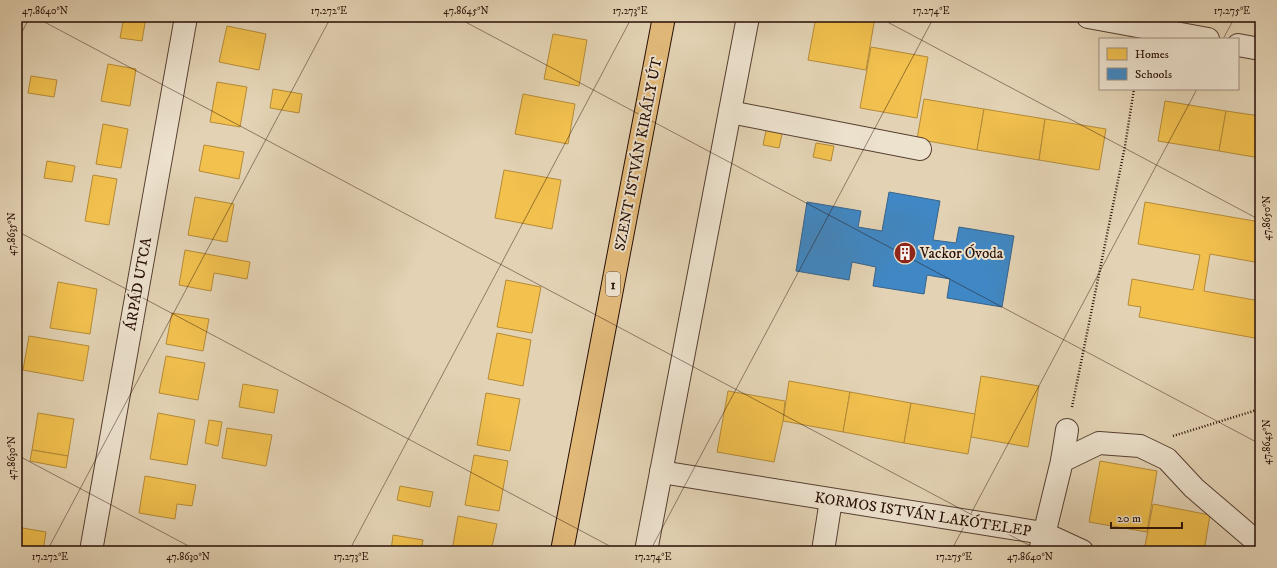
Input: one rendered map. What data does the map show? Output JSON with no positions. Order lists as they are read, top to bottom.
{
  "streets": {
    "main road": ["SZENT ISTVÁN KIRÁLY ÚT", "1"],
    "street": ["ÁRPÁD UTCA", "KORMOS ISTVÁN LAKÓTELEP"]
  },
  "places": {
    "building": ["Vackor Óvoda"]
  },
  "legend": ["Homes", "Schools"],
  "scale_bar": "20 m",
  "coordinates": [
    "47.8640°N",
    "17.272°E",
    "47.8645°N",
    "17.273°E",
    "17.274°E",
    "17.275°E",
    "47.8650°N",
    "47.8635°N",
    "47.8630°N"
  ]
}
